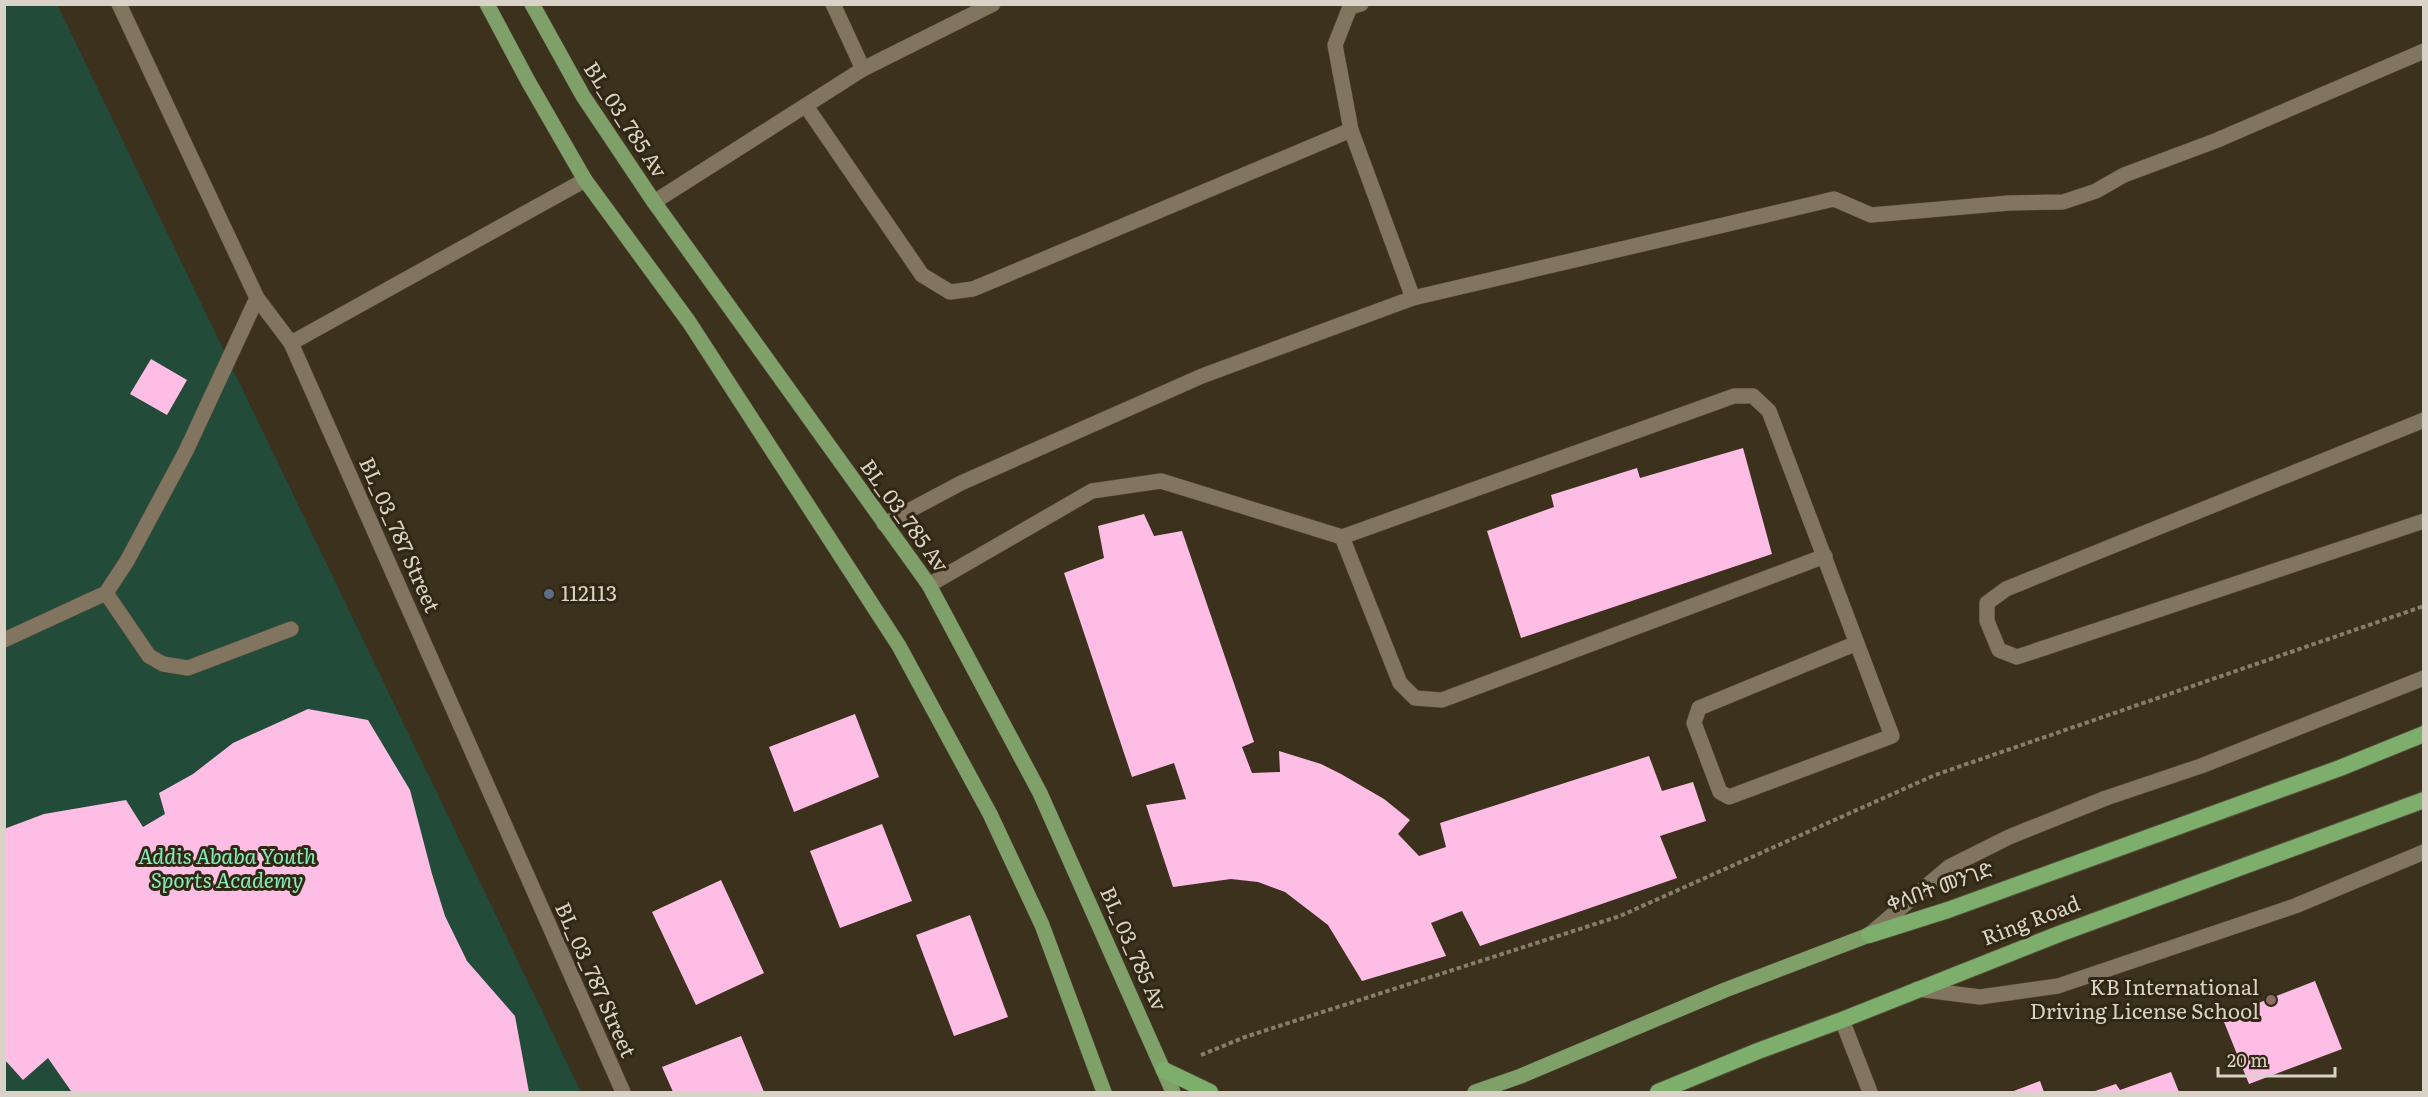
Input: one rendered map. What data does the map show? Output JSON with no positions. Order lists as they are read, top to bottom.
{
  "streets": {
    "highway": ["ቀለበት መንገድ", "Ring Road"],
    "main road": ["BL_03_785 Av"],
    "street": ["BL_03_787 Street"]
  },
  "parks": ["Addis Ababa Youth Sports Academy"],
  "places": ["112113", "KB International Driving License School"],
  "scale_bar": "20 m"
}
